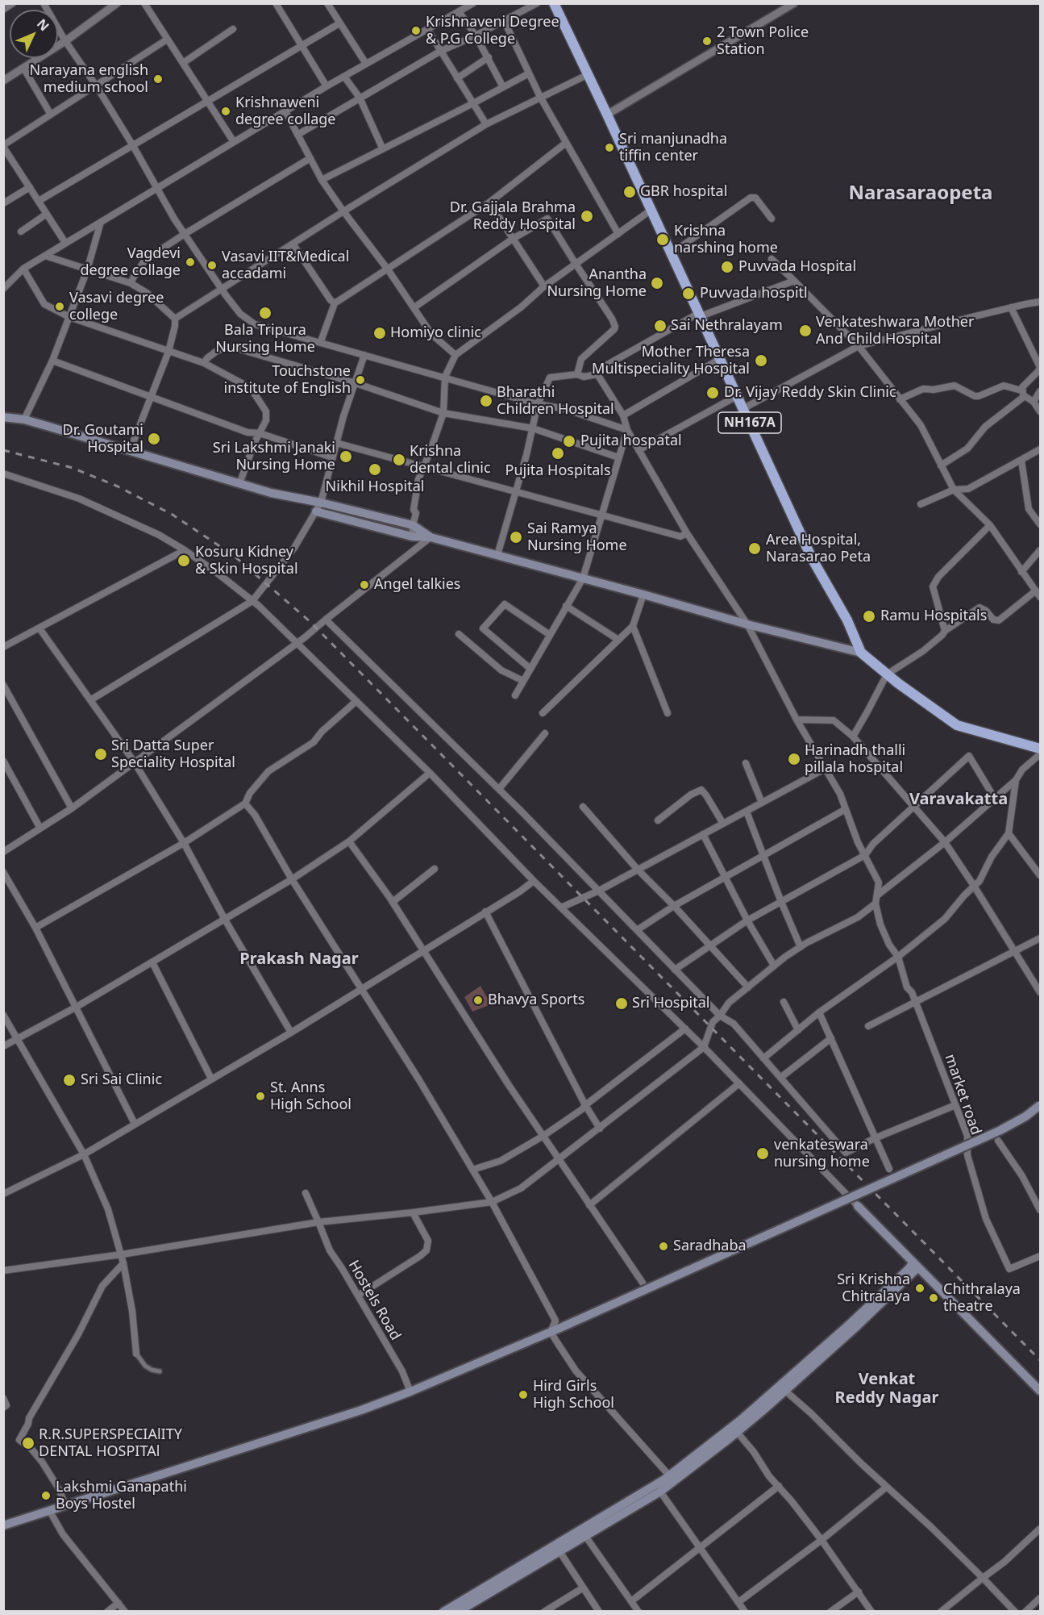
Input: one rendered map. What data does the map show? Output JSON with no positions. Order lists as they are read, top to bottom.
{
  "streets": {
    "highway": ["NH167A"],
    "street": ["market road", "Hostels Road"]
  },
  "districts": [
    "Narasaraopeta",
    "Varavakatta",
    "Prakash Nagar",
    "Venkat Reddy Nagar"
  ],
  "places": [
    "Krishnaveni Degree & P.G College",
    "2 Town Police Station",
    "Narayana english medium school",
    "Krishnaweni degree collage",
    "Sri manjunadha tiffin center",
    "GBR hospital",
    "Dr. Gajjala Brahma Reddy Hospital",
    "Krishna narshing home",
    "Vagdevi degree collage",
    "Vasavi IIT&Medical accadami",
    "Puvvada Hospital",
    "Anantha Nursing Home",
    "Puvvada hospitl",
    "Vasavi degree college",
    "Bala Tripura Nursing Home",
    "Sai Nethralayam",
    "Venkateshwara Mother And Child Hospital",
    "Homiyo clinic",
    "Mother Theresa Multispeciality Hospital",
    "Touchstone institute of English",
    "Dr. Vijay Reddy Skin Clinic",
    "Bharathi Children Hospital",
    "Dr. Goutami Hospital",
    "Pujita hospatal",
    "Pujita Hospitals",
    "Sri Lakshmi Janaki Nursing Home",
    "Krishna dental clinic",
    "Nikhil Hospital",
    "Sai Ramya Nursing Home",
    "Area Hospital, Narasarao Peta",
    "Kosuru Kidney & Skin Hospital",
    "Angel talkies",
    "Ramu Hospitals",
    "Sri Datta Super Speciality Hospital",
    "Harinadh thalli pillala hospital",
    "Bhavya Sports",
    "Sri Hospital",
    "Sri Sai Clinic",
    "St. Anns High School",
    "venkateswara nursing home",
    "Saradhaba",
    "Sri Krishna Chitralaya",
    "Chithralaya theatre",
    "Hird Girls High School",
    "R.R.SUPERSPECIAlITY DENTAL HOSPITAl",
    "Lakshmi Ganapathi Boys Hostel"
  ],
  "north": "top right"
}
